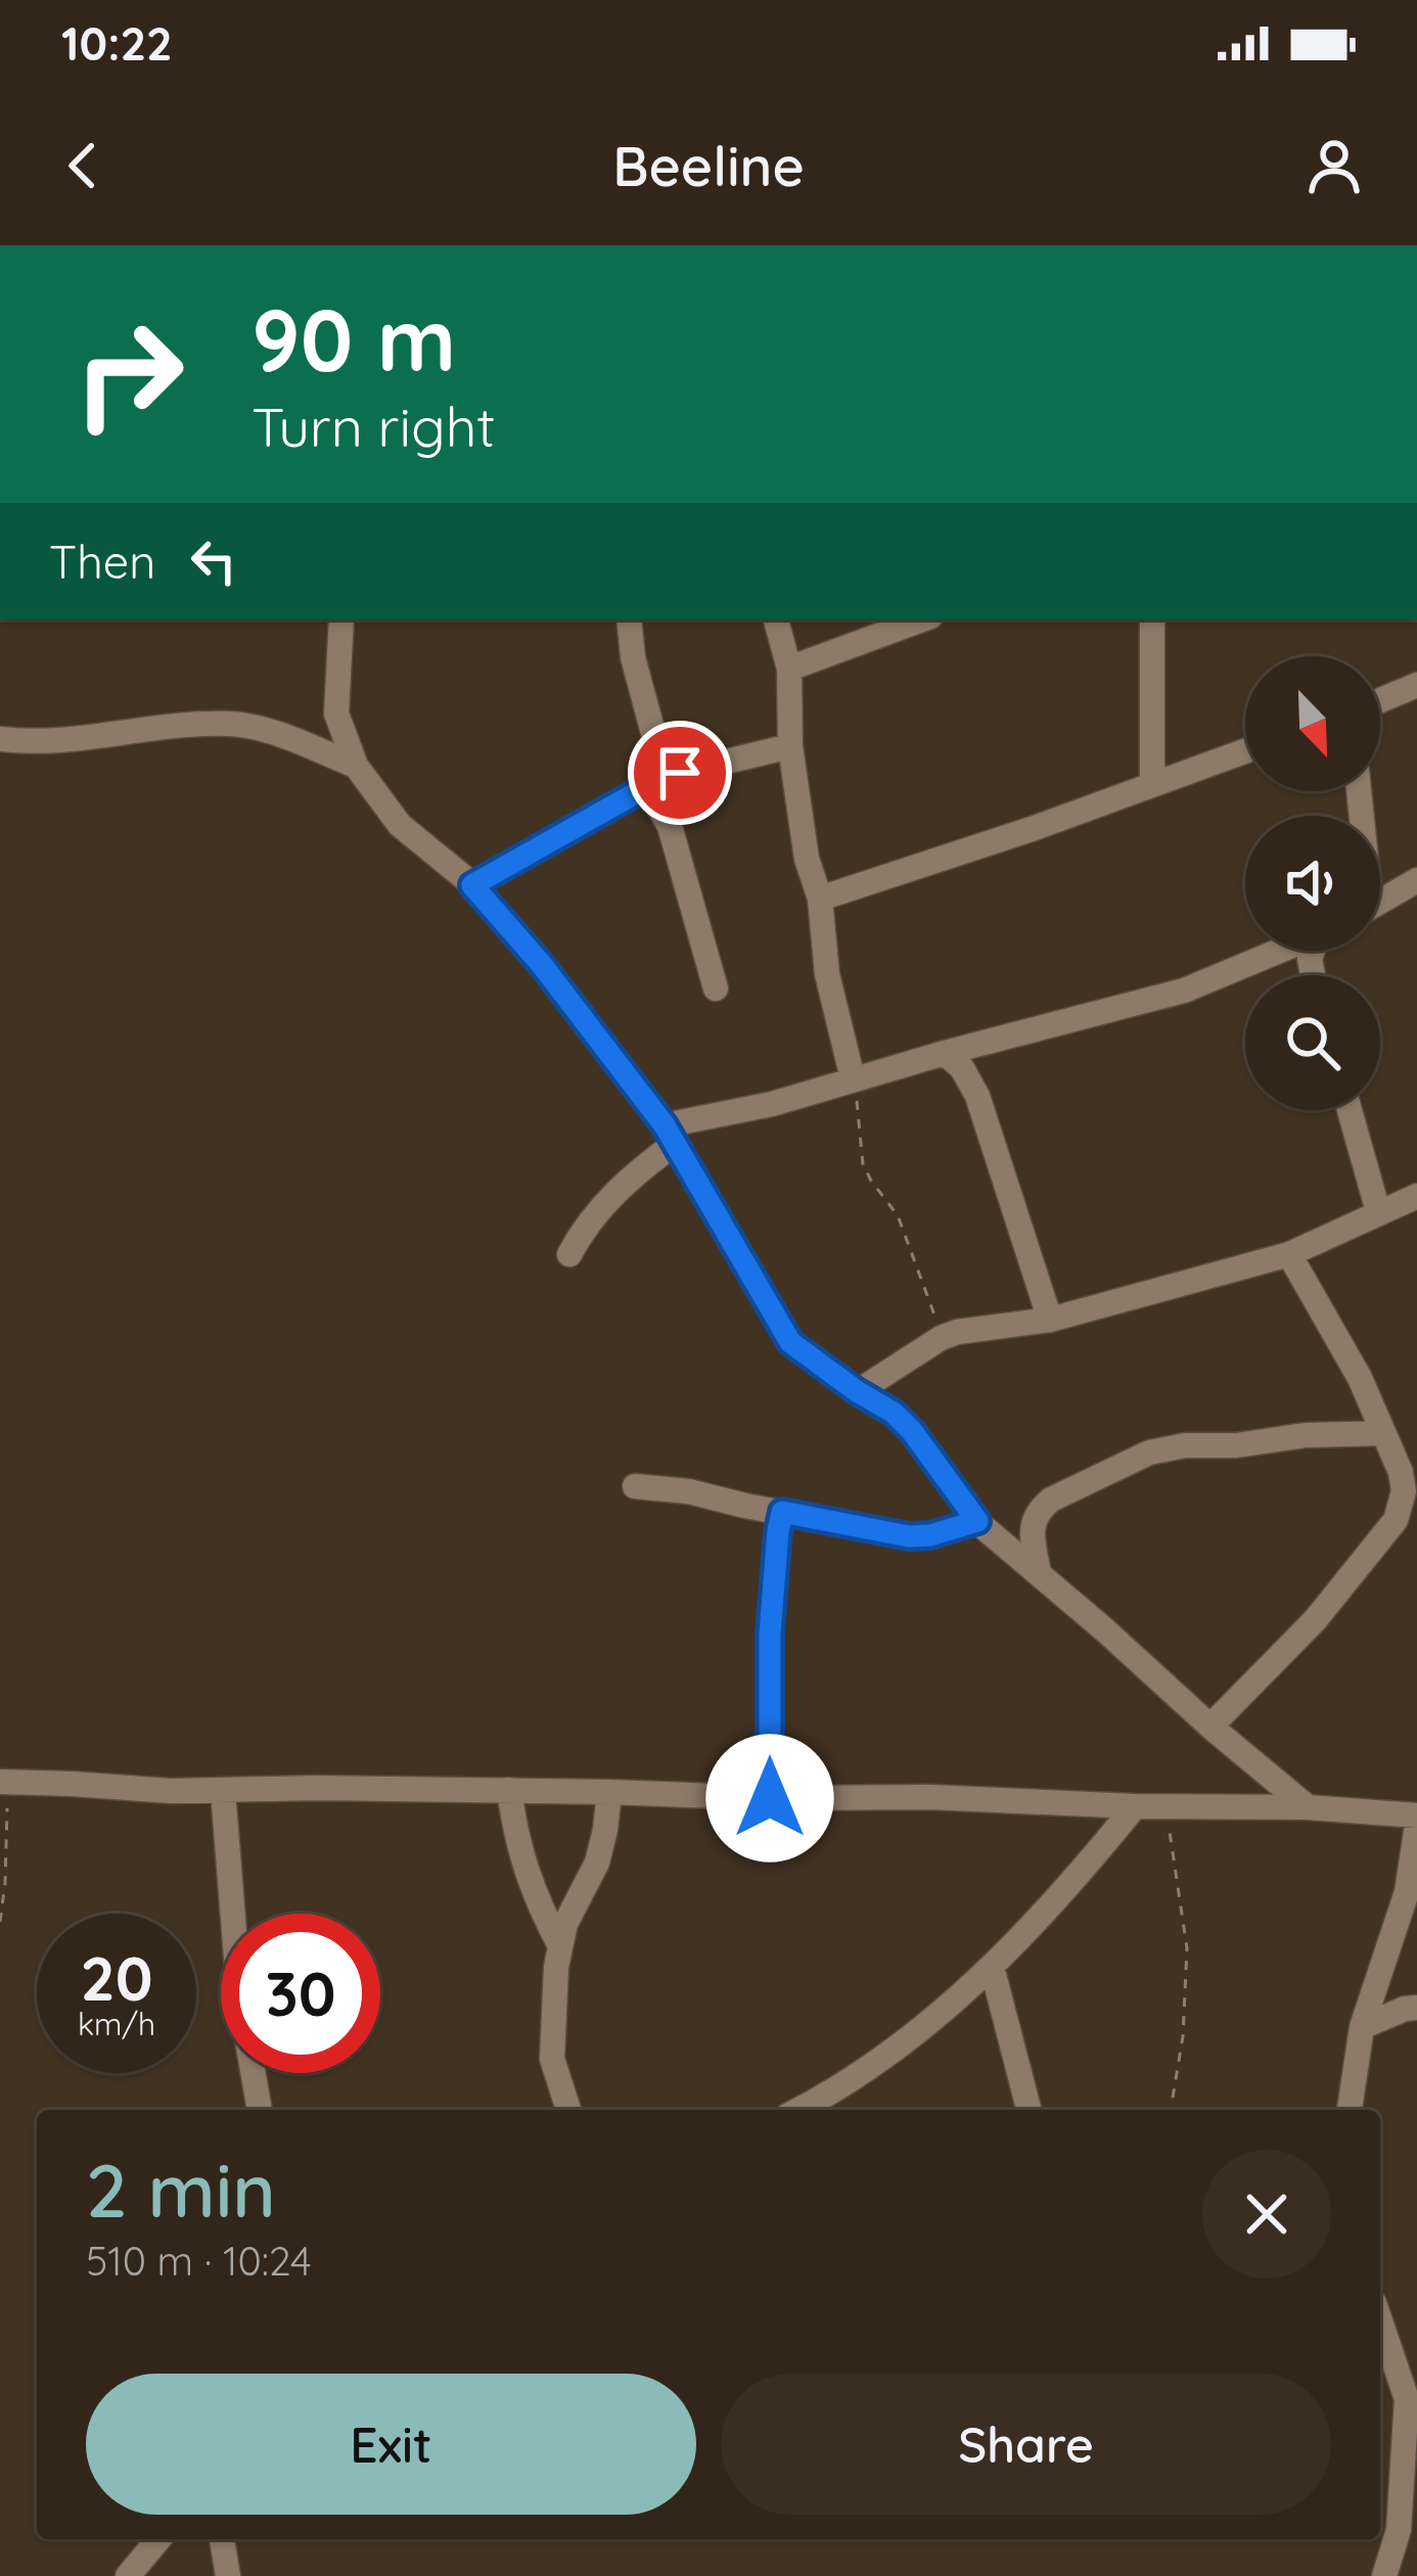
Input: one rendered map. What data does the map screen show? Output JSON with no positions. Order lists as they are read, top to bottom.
{
  "north": "bottom right",
  "page": {
    "status": "10:22",
    "header": "Beeline",
    "turn": ["90 m", "Turn right"],
    "then": "Then",
    "speed": "20 km/h",
    "limit": "30",
    "heading": ["2 min", "510 m · 10:24"],
    "buttons": ["Exit", "Share"]
  }
}
